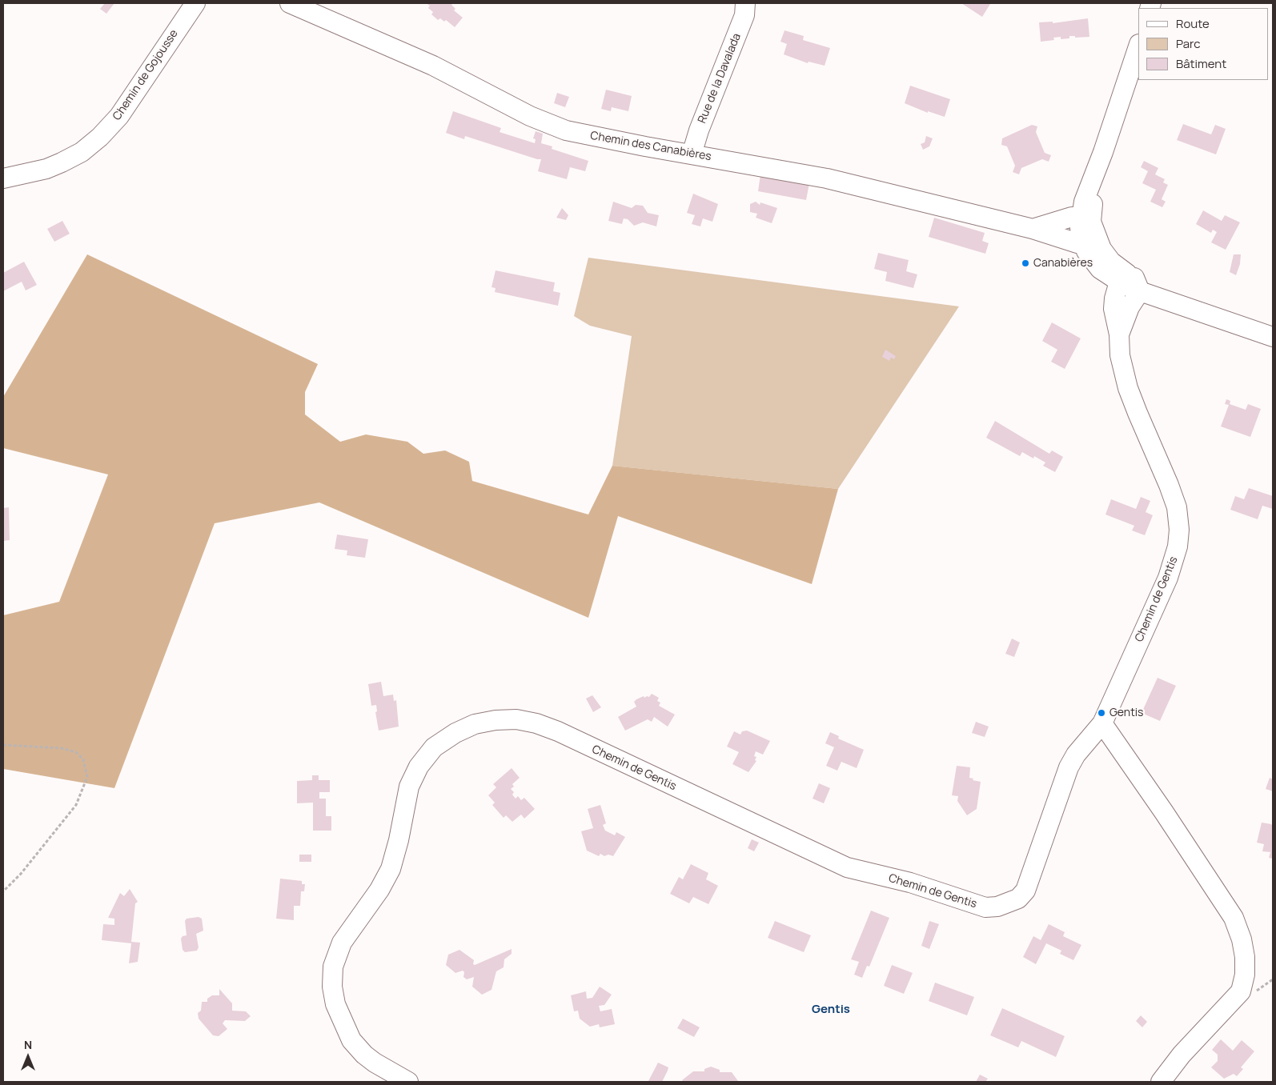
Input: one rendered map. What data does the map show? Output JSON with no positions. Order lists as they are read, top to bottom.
{
  "streets": {
    "street": [
      "Chemin de Gojousse",
      "Rue de la Davalada",
      "Chemin des Canabières",
      "Chemin de Gentis"
    ]
  },
  "crossings": [
    ["Rue de la Davalada", "Chemin des Canabières"]
  ],
  "districts": ["Gentis"],
  "places": ["Canabières", "Gentis"],
  "legend": ["Route", "Parc", "Bâtiment"],
  "north": "top"
}
